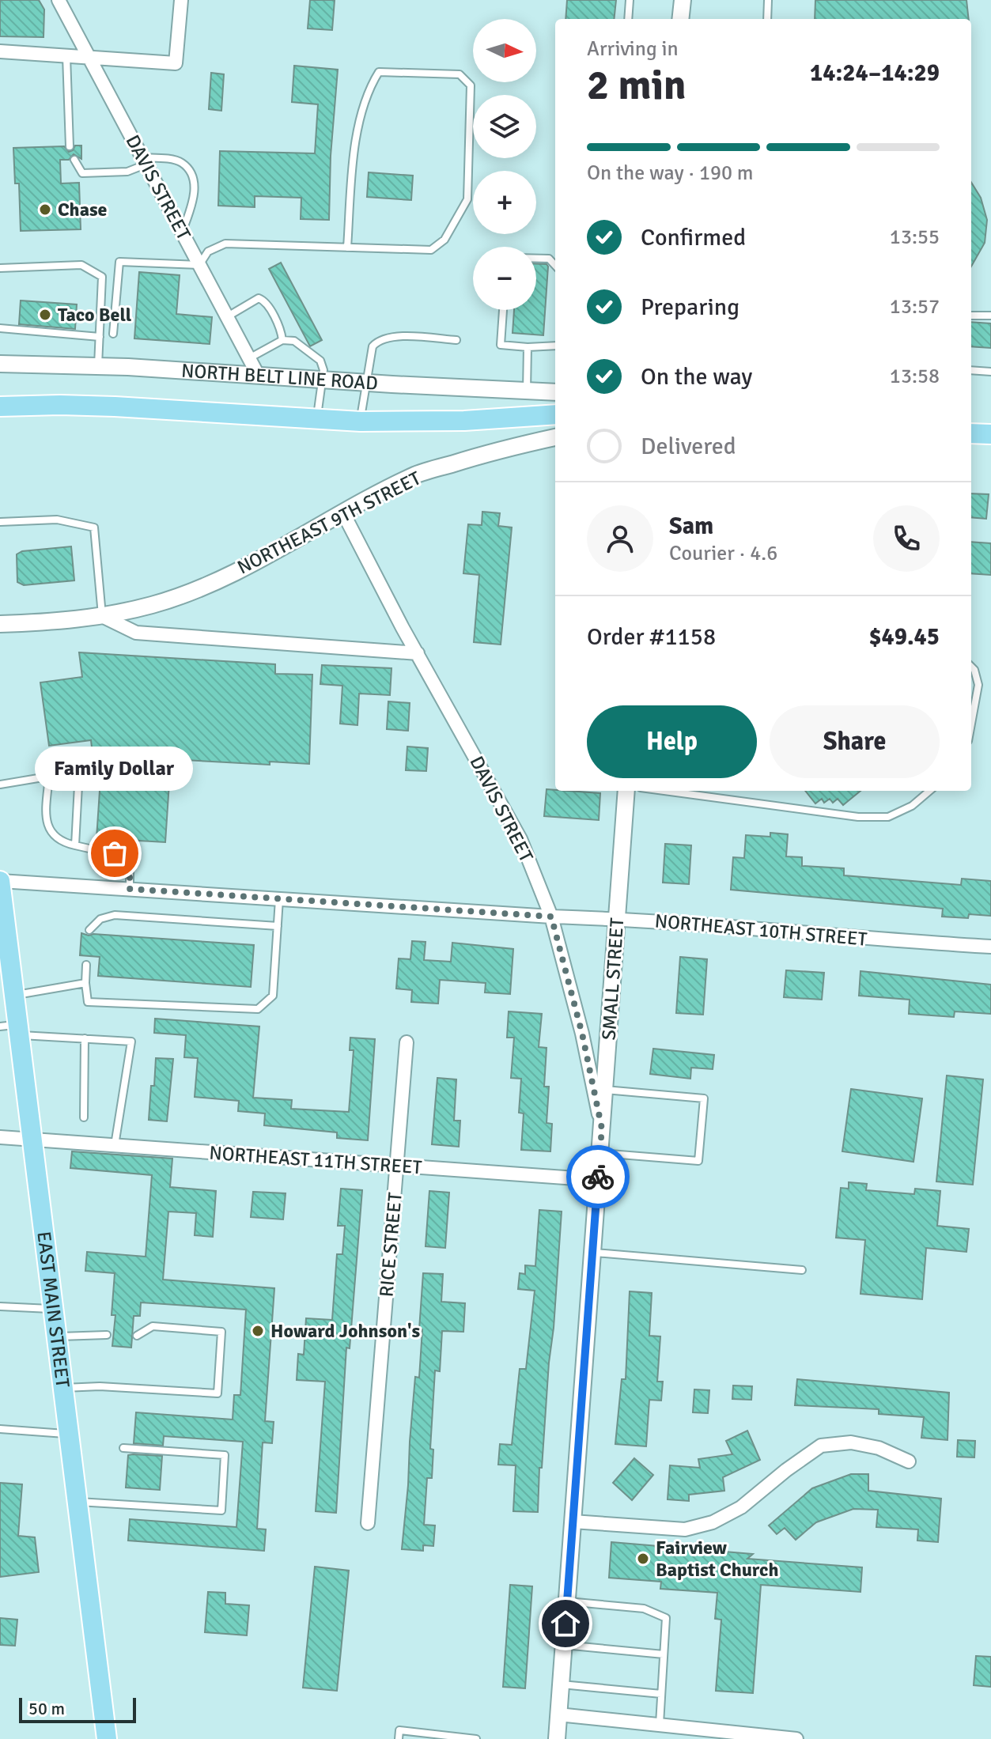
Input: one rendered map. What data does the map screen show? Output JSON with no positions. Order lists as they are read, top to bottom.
{
  "streets": {
    "main road": ["NORTH BELT LINE ROAD", "EAST MAIN STREET"],
    "street": [
      "DAVIS STREET",
      "NORTHEAST 9TH STREET",
      "NORTHEAST 10TH STREET",
      "SMALL STREET",
      "NORTHEAST 11TH STREET",
      "RICE STREET"
    ]
  },
  "crossings": [
    ["DAVIS STREET", "NORTH BELT LINE ROAD"],
    ["DAVIS STREET", "NORTHEAST 9TH STREET"],
    ["DAVIS STREET", "NORTHEAST 10TH STREET"],
    ["DAVIS STREET", "SMALL STREET"],
    ["NORTHEAST 10TH STREET", "SMALL STREET"],
    ["NORTHEAST 10TH STREET", "EAST MAIN STREET"],
    ["SMALL STREET", "NORTHEAST 11TH STREET"],
    ["NORTHEAST 11TH STREET", "RICE STREET"],
    ["NORTHEAST 11TH STREET", "EAST MAIN STREET"]
  ],
  "places": [
    "Chase",
    "Taco Bell",
    "Family Dollar",
    "Howard Johnson's",
    "Fairview Baptist Church"
  ],
  "scale_bar": "50 m",
  "north": "right",
  "page": {
    "map_buttons": ["+", "−"],
    "heading": ["2 min", "Arriving in", "14:24–14:29"],
    "panel": [
      "Sam",
      "Courier · 4.6",
      "Order #1158",
      "$49.45"
    ],
    "bar": "On the way · 190 m",
    "list": [
      ["Confirmed", "13:55"],
      ["Preparing", "13:57"],
      ["On the way", "13:58"],
      "Delivered"
    ],
    "buttons": ["Help", "Share"],
    "bubble": "Family Dollar",
    "scale": "50 m"
  }
}
